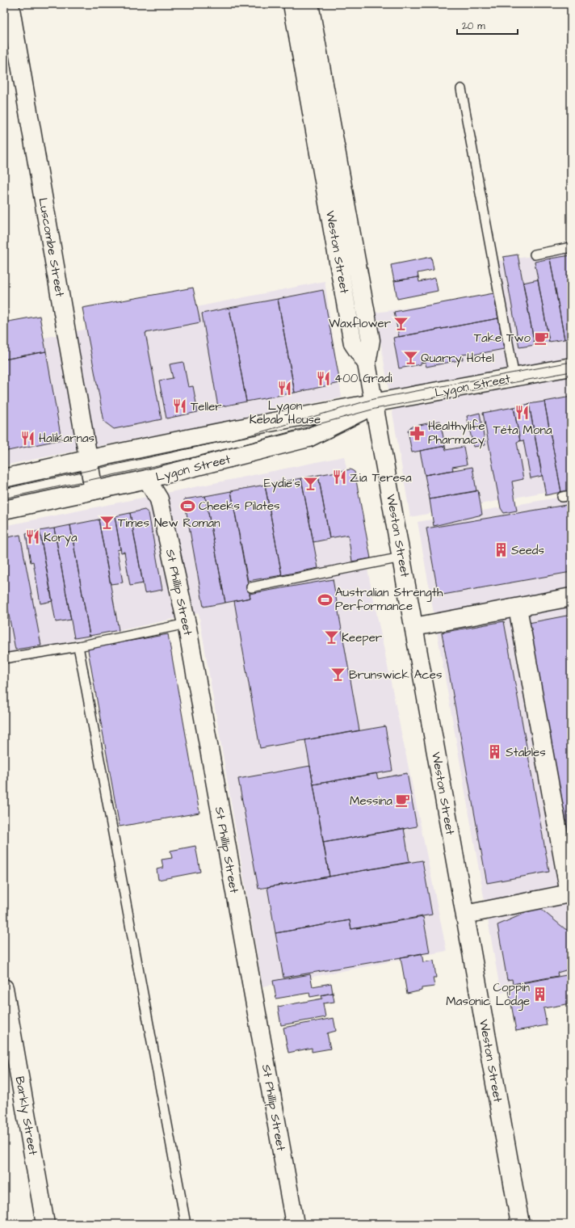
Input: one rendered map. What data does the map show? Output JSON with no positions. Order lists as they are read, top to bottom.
{
  "streets": {
    "street": [
      "Luscombe Street",
      "Weston Street",
      "Lygon Street",
      "St Phillip Street",
      "Barkly Street"
    ]
  },
  "crossings": [
    ["Luscombe Street", "Lygon Street"],
    ["Weston Street", "Lygon Street"],
    ["Lygon Street", "St Phillip Street"]
  ],
  "places": {
    "bar": [
      "Waxflower",
      "Quarry Hotel",
      "Eydie's",
      "Times New Roman",
      "Keeper",
      "Brunswick Aces"
    ],
    "cafe": ["Take Two", "Messina"],
    "restaurant": [
      "400 Gradi",
      "Lygon Kebab House",
      "Teller",
      "Téta Mona",
      "Halikarnas",
      "Zia Teresa",
      "Korya"
    ],
    "pharmacy": ["Healthylife Pharmacy"],
    "sports": ["Cheeks Pilates", "Australian Strength Performance"],
    "building": ["Seeds", "Stables", "Coppin Masonic Lodge"]
  },
  "scale_bar": "20 m"
}
